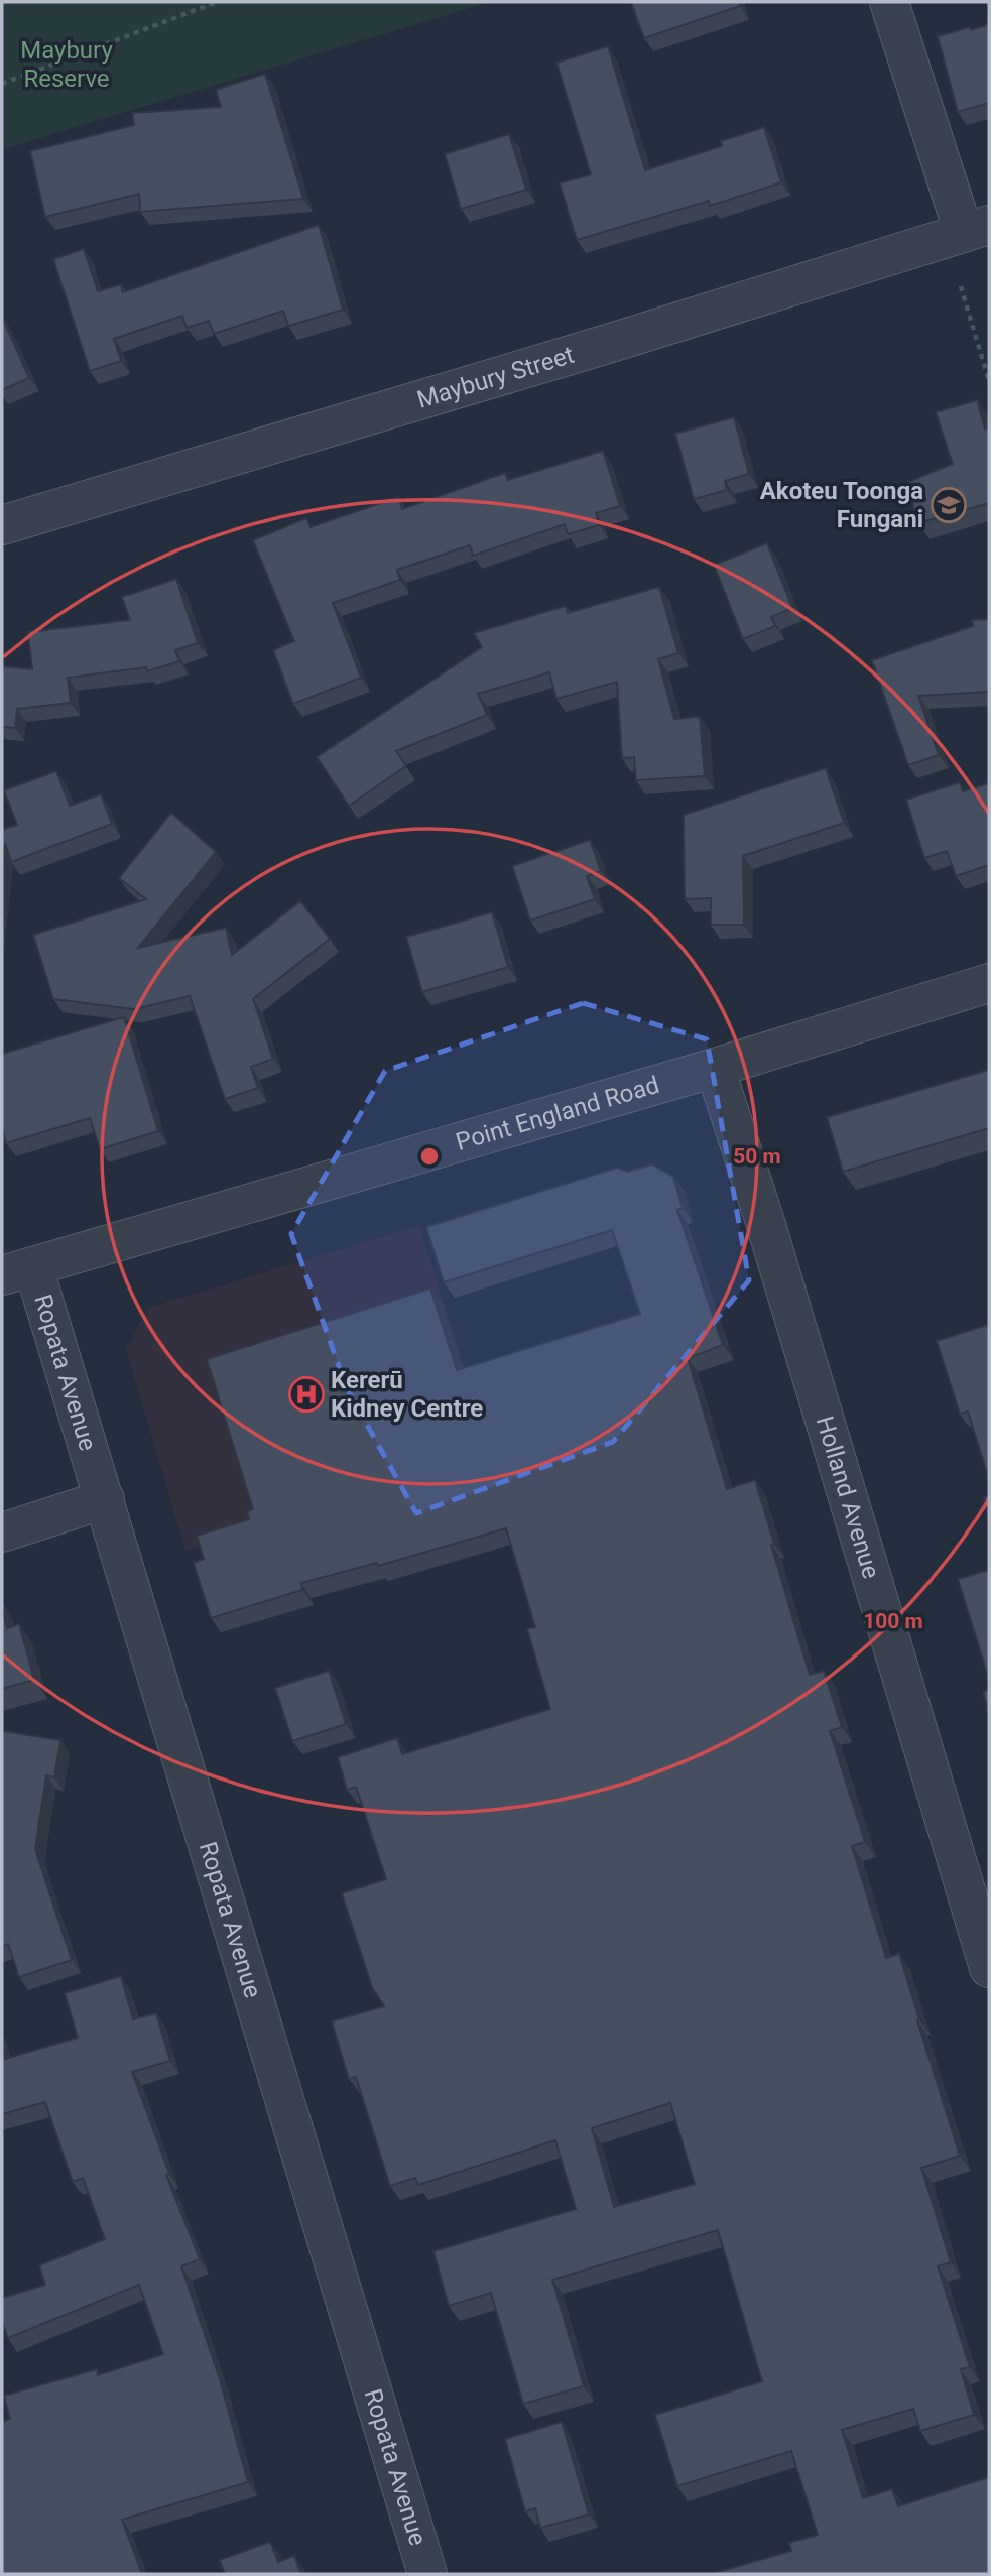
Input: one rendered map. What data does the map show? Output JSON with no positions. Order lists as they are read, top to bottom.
{
  "streets": {
    "street": [
      "Maybury Street",
      "Point England Road",
      "Ropata Avenue",
      "Holland Avenue"
    ]
  },
  "crossings": [
    ["Point England Road", "Ropata Avenue"],
    ["Point England Road", "Holland Avenue"]
  ],
  "parks": ["Maybury Reserve"],
  "places": {
    "school or university": ["Akoteu Toonga Fungani"],
    "hospital": ["Kererū Kidney Centre"]
  },
  "rings": ["50 m", "100 m"]
}
